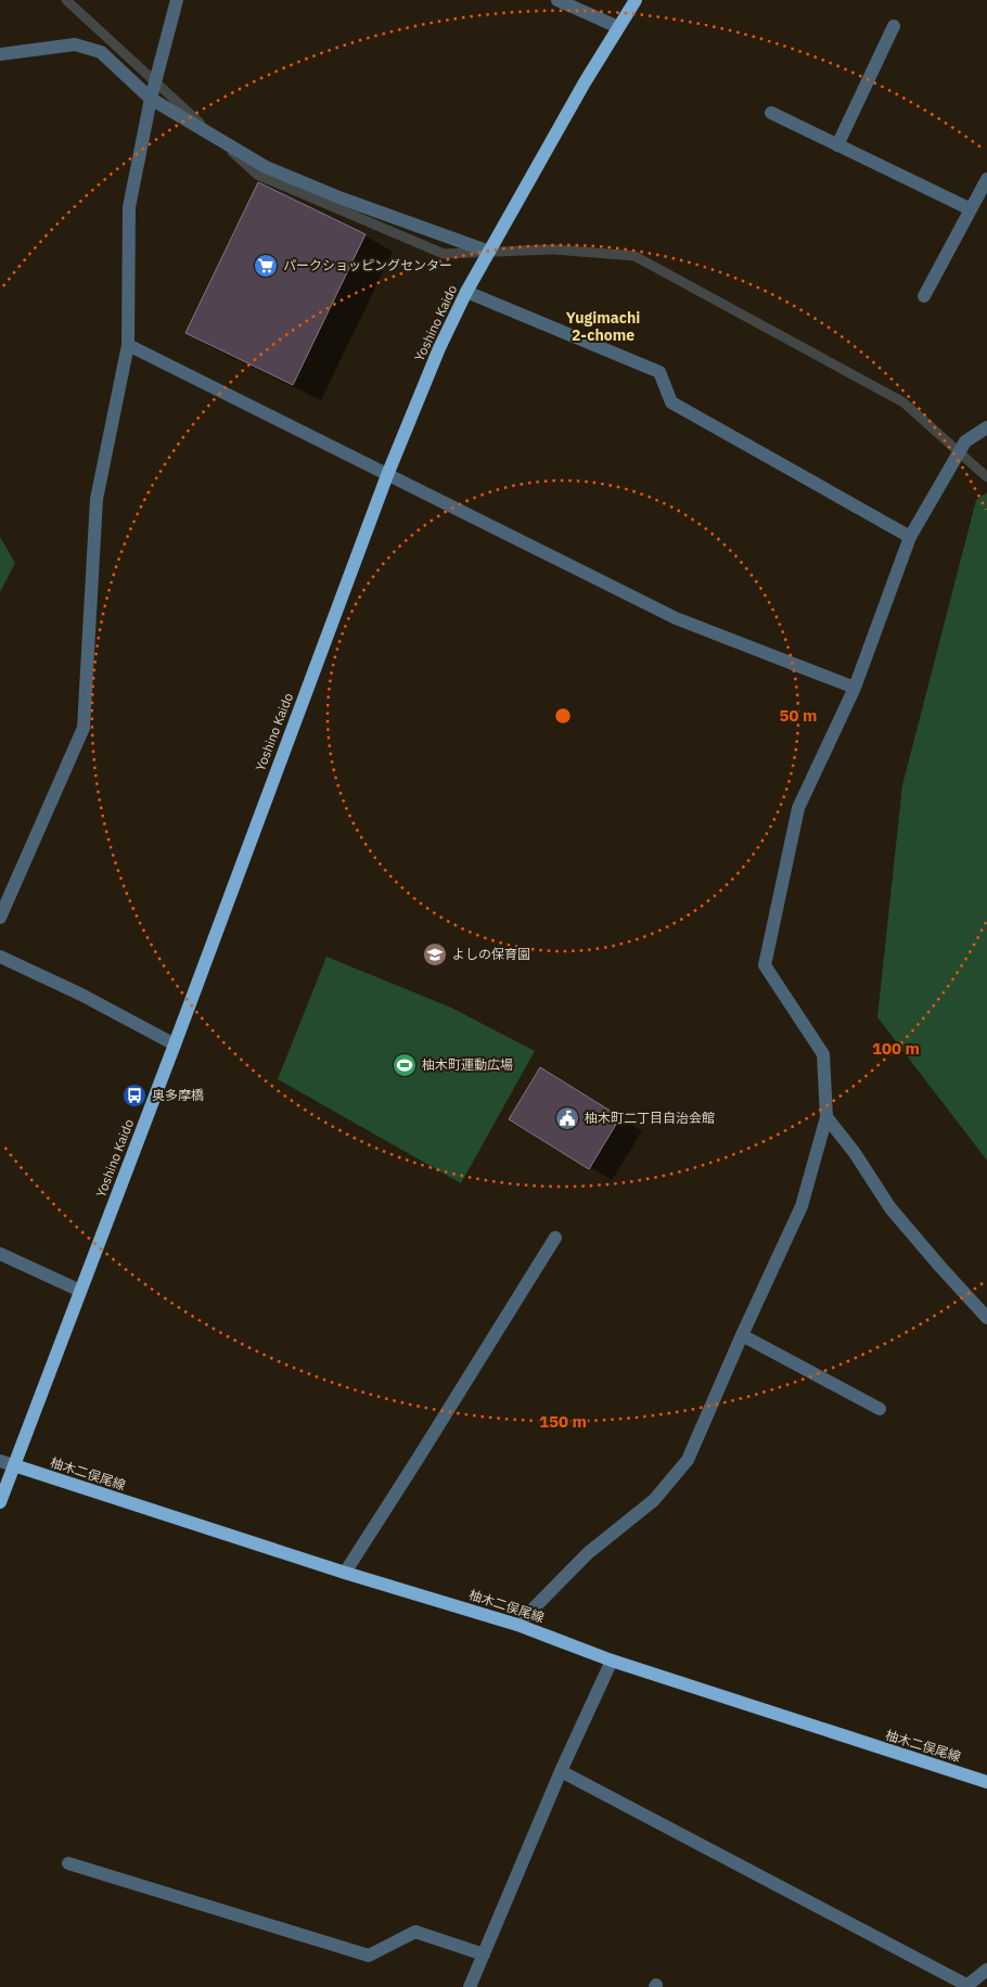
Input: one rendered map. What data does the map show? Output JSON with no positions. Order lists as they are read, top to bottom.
{
  "streets": {
    "main road": ["Yoshino Kaido", "柚木二俣尾線"]
  },
  "crossings": [
    ["Yoshino Kaido", "柚木二俣尾線"]
  ],
  "districts": ["Yugimachi 2-chome"],
  "places": {
    "supermarket": ["パークショッピングセンター"],
    "school or university": ["よしの保育園"],
    "sports": ["柚木町運動広場"],
    "bus stop": ["奥多摩橋"],
    "public building": ["柚木町二丁目自治会館"]
  },
  "rings": ["50 m", "100 m", "150 m"]
}
